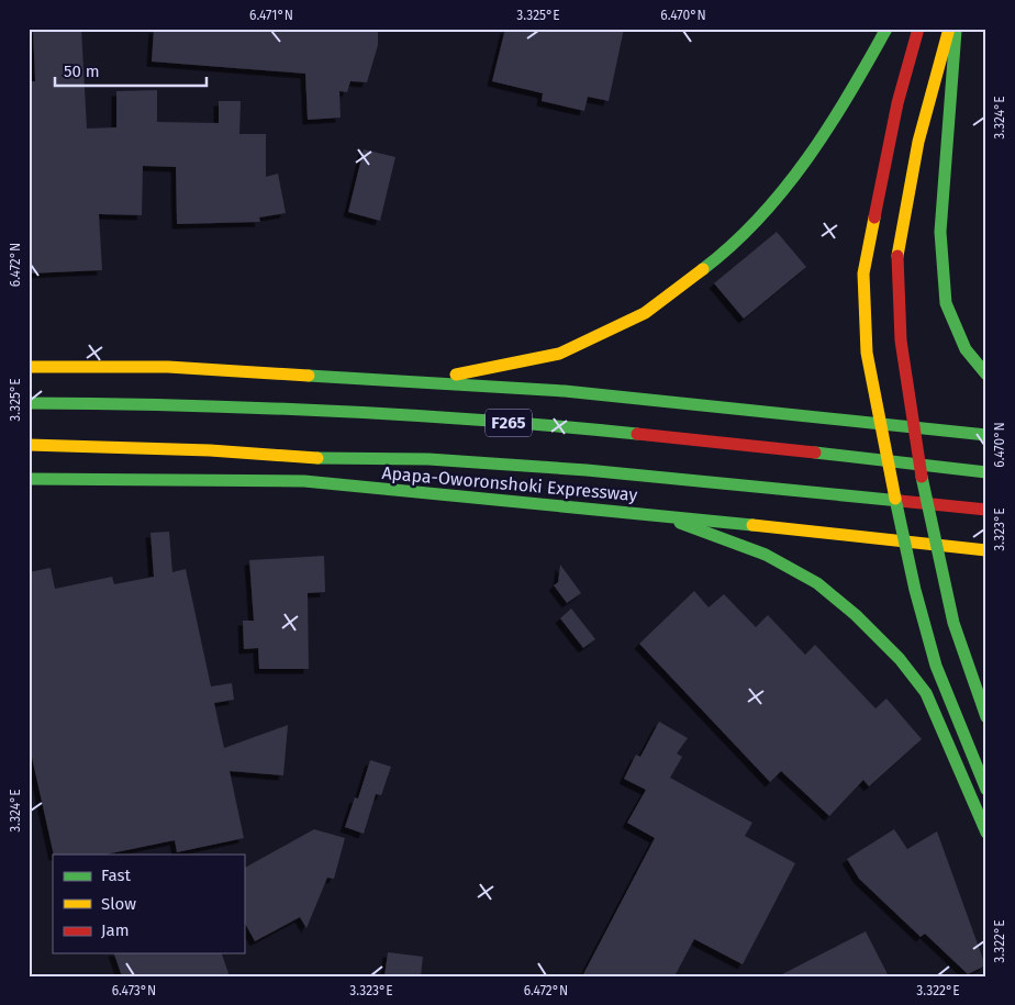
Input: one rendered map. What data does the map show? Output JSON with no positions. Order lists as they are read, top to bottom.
{
  "streets": {
    "main road": ["F265", "Apapa-Oworonshoki Expressway"]
  },
  "legend": ["Fast", "Slow", "Jam"],
  "scale_bar": "50 m",
  "coordinates": [
    "6.471°N",
    "3.325°E",
    "6.470°N",
    "3.324°E",
    "6.472°N",
    "3.323°E",
    "3.322°E",
    "6.473°N"
  ]
}
